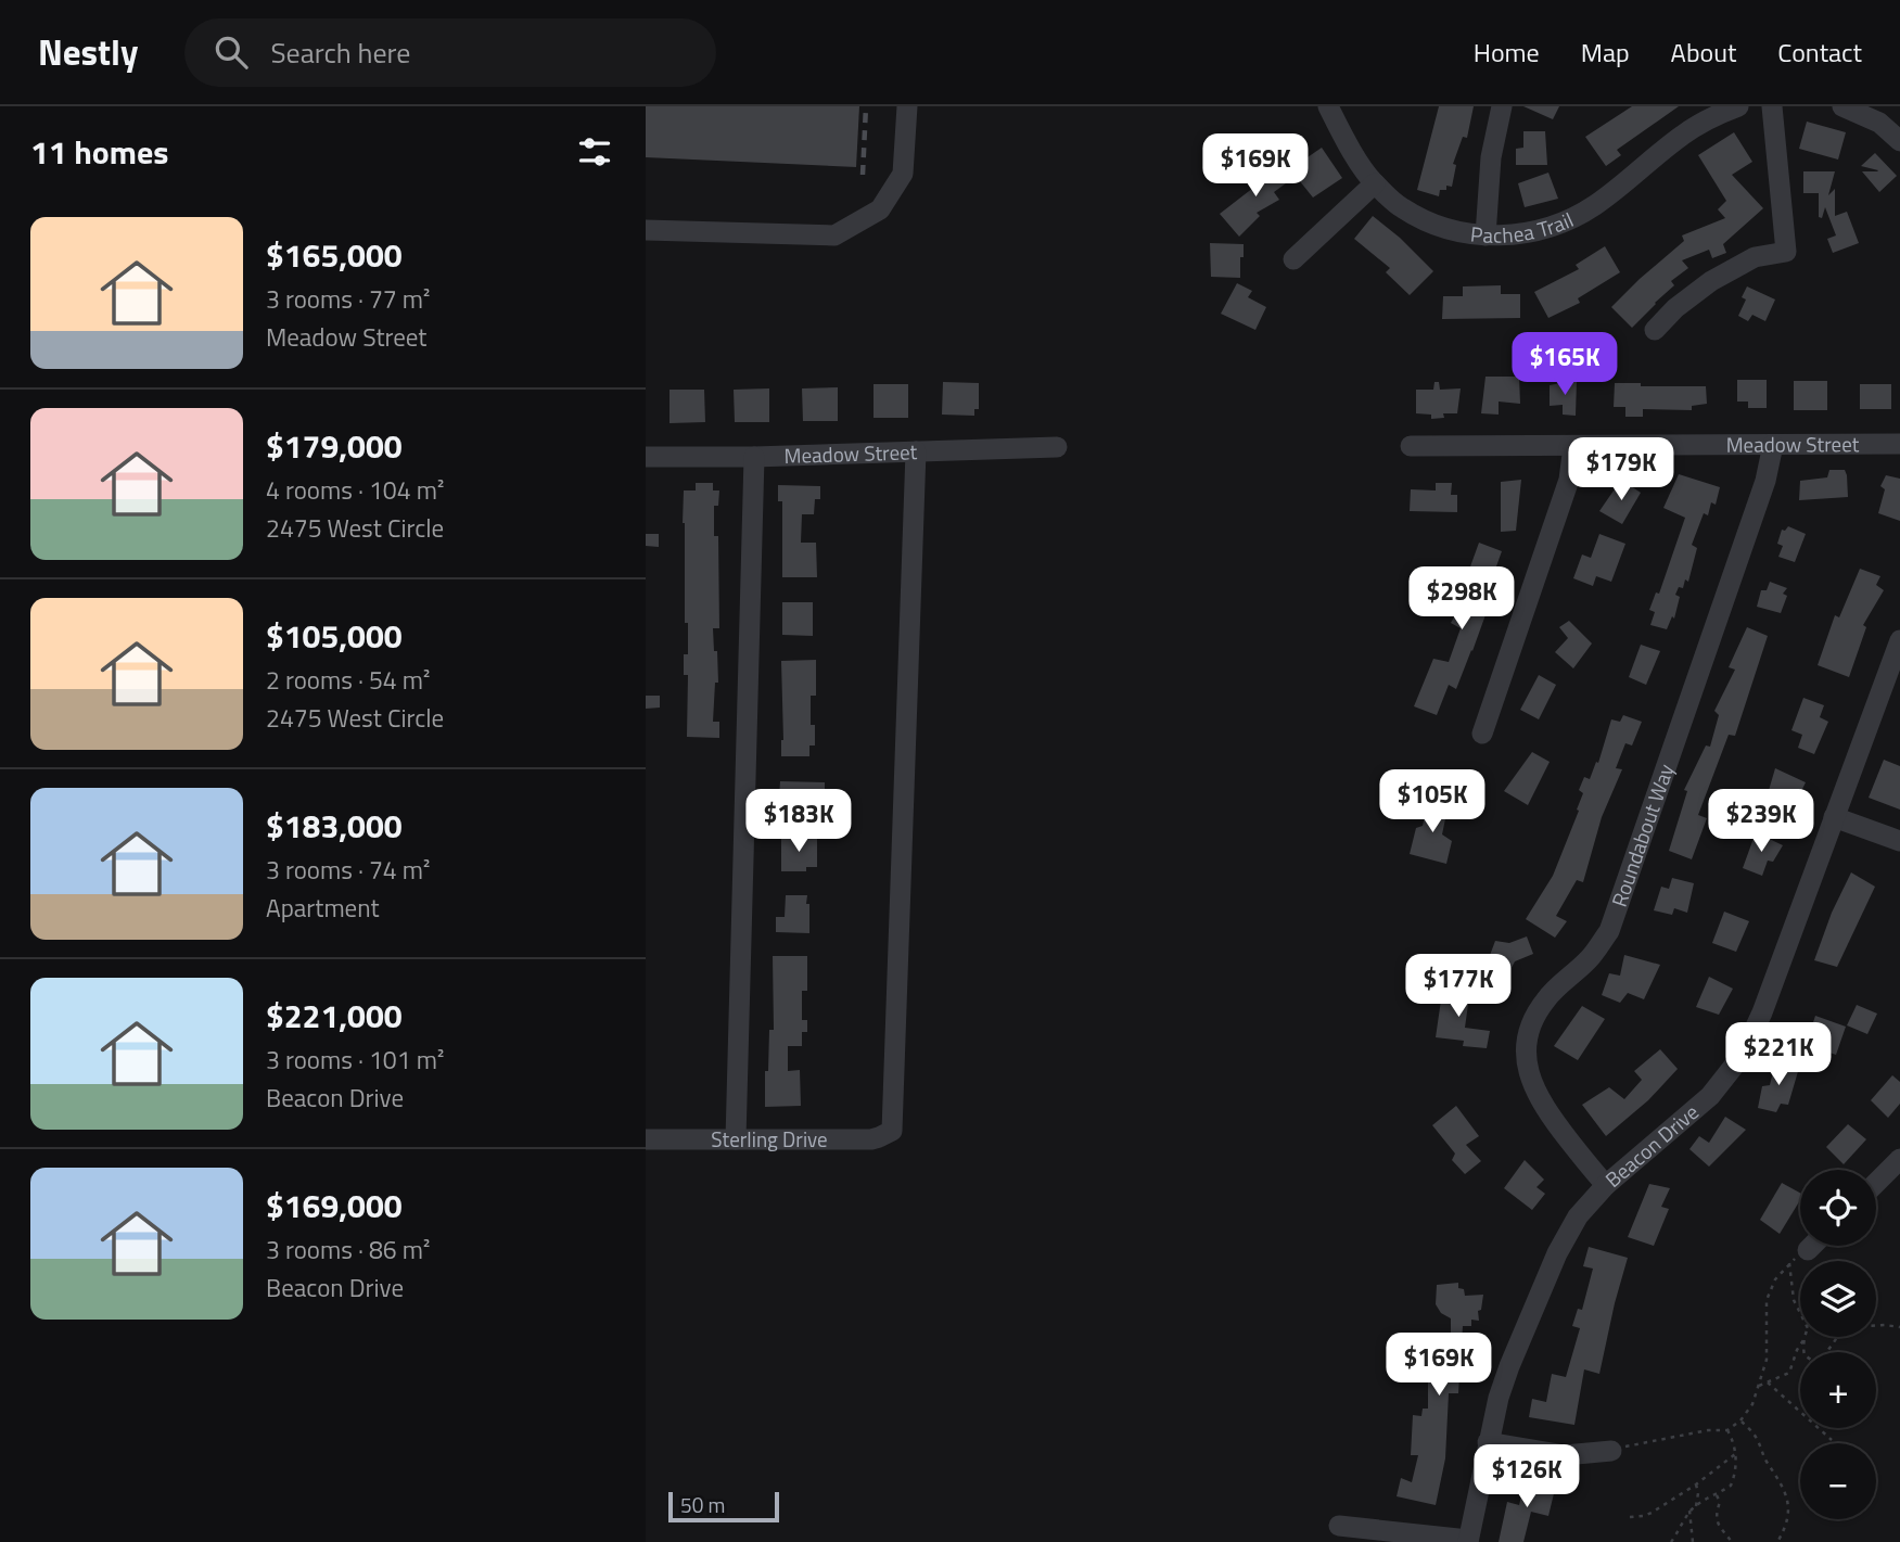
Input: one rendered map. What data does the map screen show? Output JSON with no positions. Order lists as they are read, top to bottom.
{
  "streets": {
    "street": [
      "Pachea Trail",
      "Meadow Street",
      "Roundabout Way",
      "Sterling Drive",
      "Beacon Drive"
    ]
  },
  "crossings": [
    ["Meadow Street", "Roundabout Way"],
    ["Meadow Street", "Sterling Drive"],
    ["Roundabout Way", "Beacon Drive"]
  ],
  "scale_bar": "50 m",
  "page": {
    "header": "Nestly",
    "search": "Search here",
    "nav": [
      "Home",
      "Map",
      "About",
      "Contact"
    ],
    "heading": "11 homes",
    "price": [
      "$169K",
      "$165K",
      "$179K",
      "$298K",
      "$105K",
      "$183K",
      "$239K",
      "$177K",
      "$221K",
      "$169K",
      "$126K"
    ],
    "list": [
      {
        "name": "$165,000",
        "note": "3 rooms · 77 m² · Meadow Street"
      },
      {
        "name": "$179,000",
        "note": "4 rooms · 104 m² · 2475 West Circle"
      },
      {
        "name": "$105,000",
        "note": "2 rooms · 54 m² · 2475 West Circle"
      },
      {
        "name": "$183,000",
        "note": "3 rooms · 74 m² · Apartment"
      },
      {
        "name": "$221,000",
        "note": "3 rooms · 101 m² · Beacon Drive"
      },
      {
        "name": "$169,000",
        "note": "3 rooms · 86 m² · Beacon Drive"
      }
    ],
    "map_buttons": ["+", "−"],
    "scale": "50 m"
  }
}
